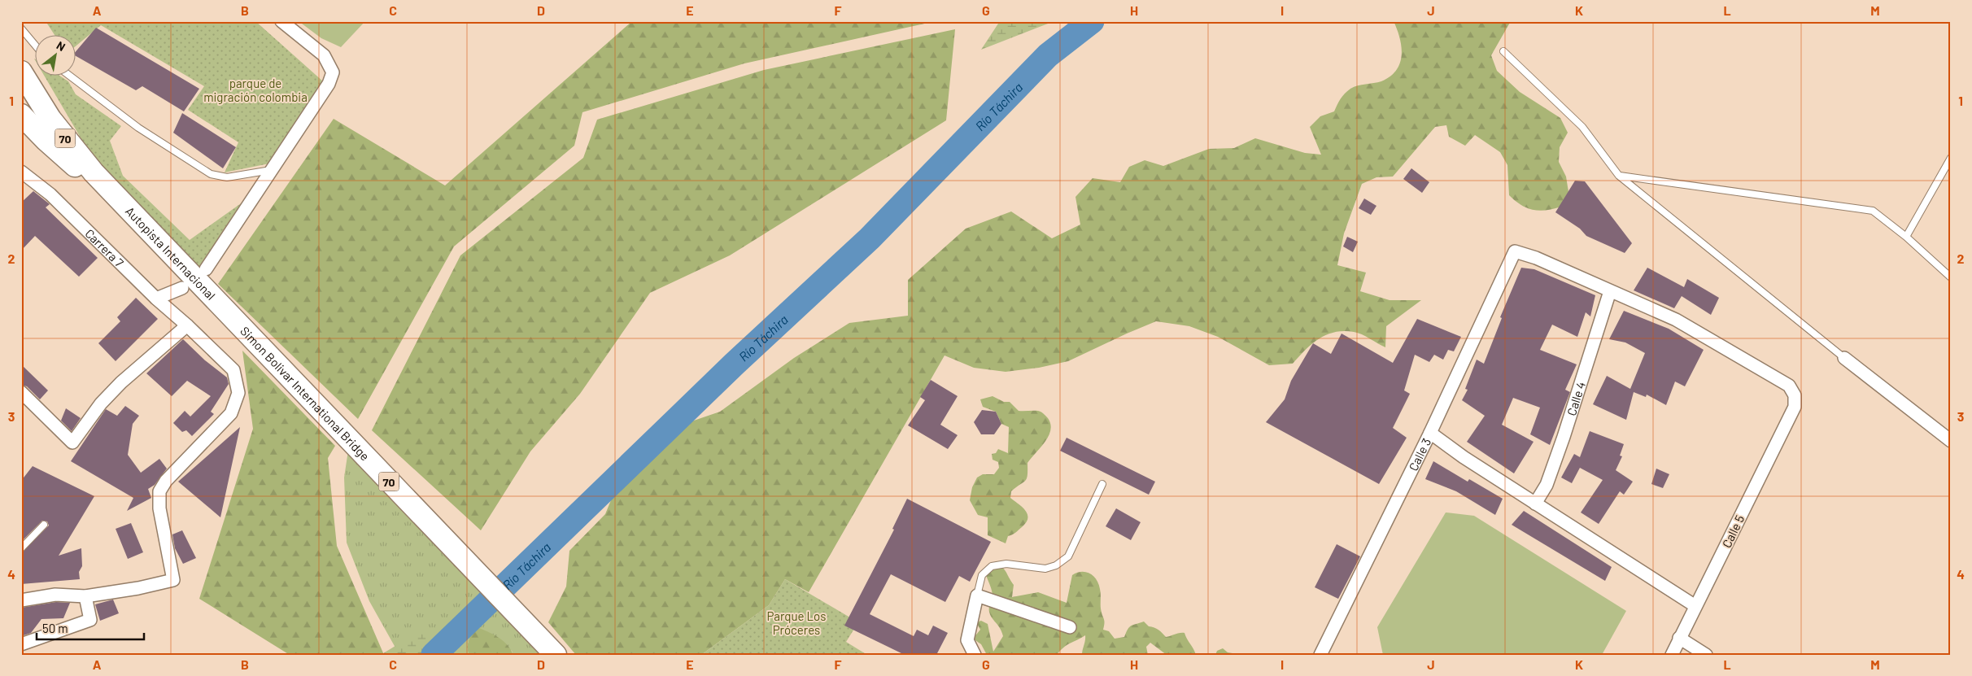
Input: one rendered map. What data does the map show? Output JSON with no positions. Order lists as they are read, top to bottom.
{
  "streets": {
    "highway": ["70", "Autopista Internacional", "Simon Bolivar International Bridge"],
    "street": [
      "Carrera 7",
      "Calle 4",
      "Calle 3",
      "Calle 5"
    ]
  },
  "crossings": [
    ["Autopista Internacional", "Simon Bolivar International Bridge"],
    ["Calle 4", "Calle 3"],
    ["Calle 4", "Calle 5"],
    ["Calle 3", "Calle 5"]
  ],
  "water": ["Río Táchira"],
  "parks": ["parque de migración colombia", "Parque Los Próceres"],
  "scale_bar": "50 m",
  "north": "top right",
  "grid": {
    "columns": [
      "A",
      "B",
      "C",
      "D",
      "E",
      "F",
      "G",
      "H",
      "I",
      "J",
      "K",
      "L",
      "M"
    ],
    "rows": [
      "1",
      "2",
      "3",
      "4"
    ]
  }
}
